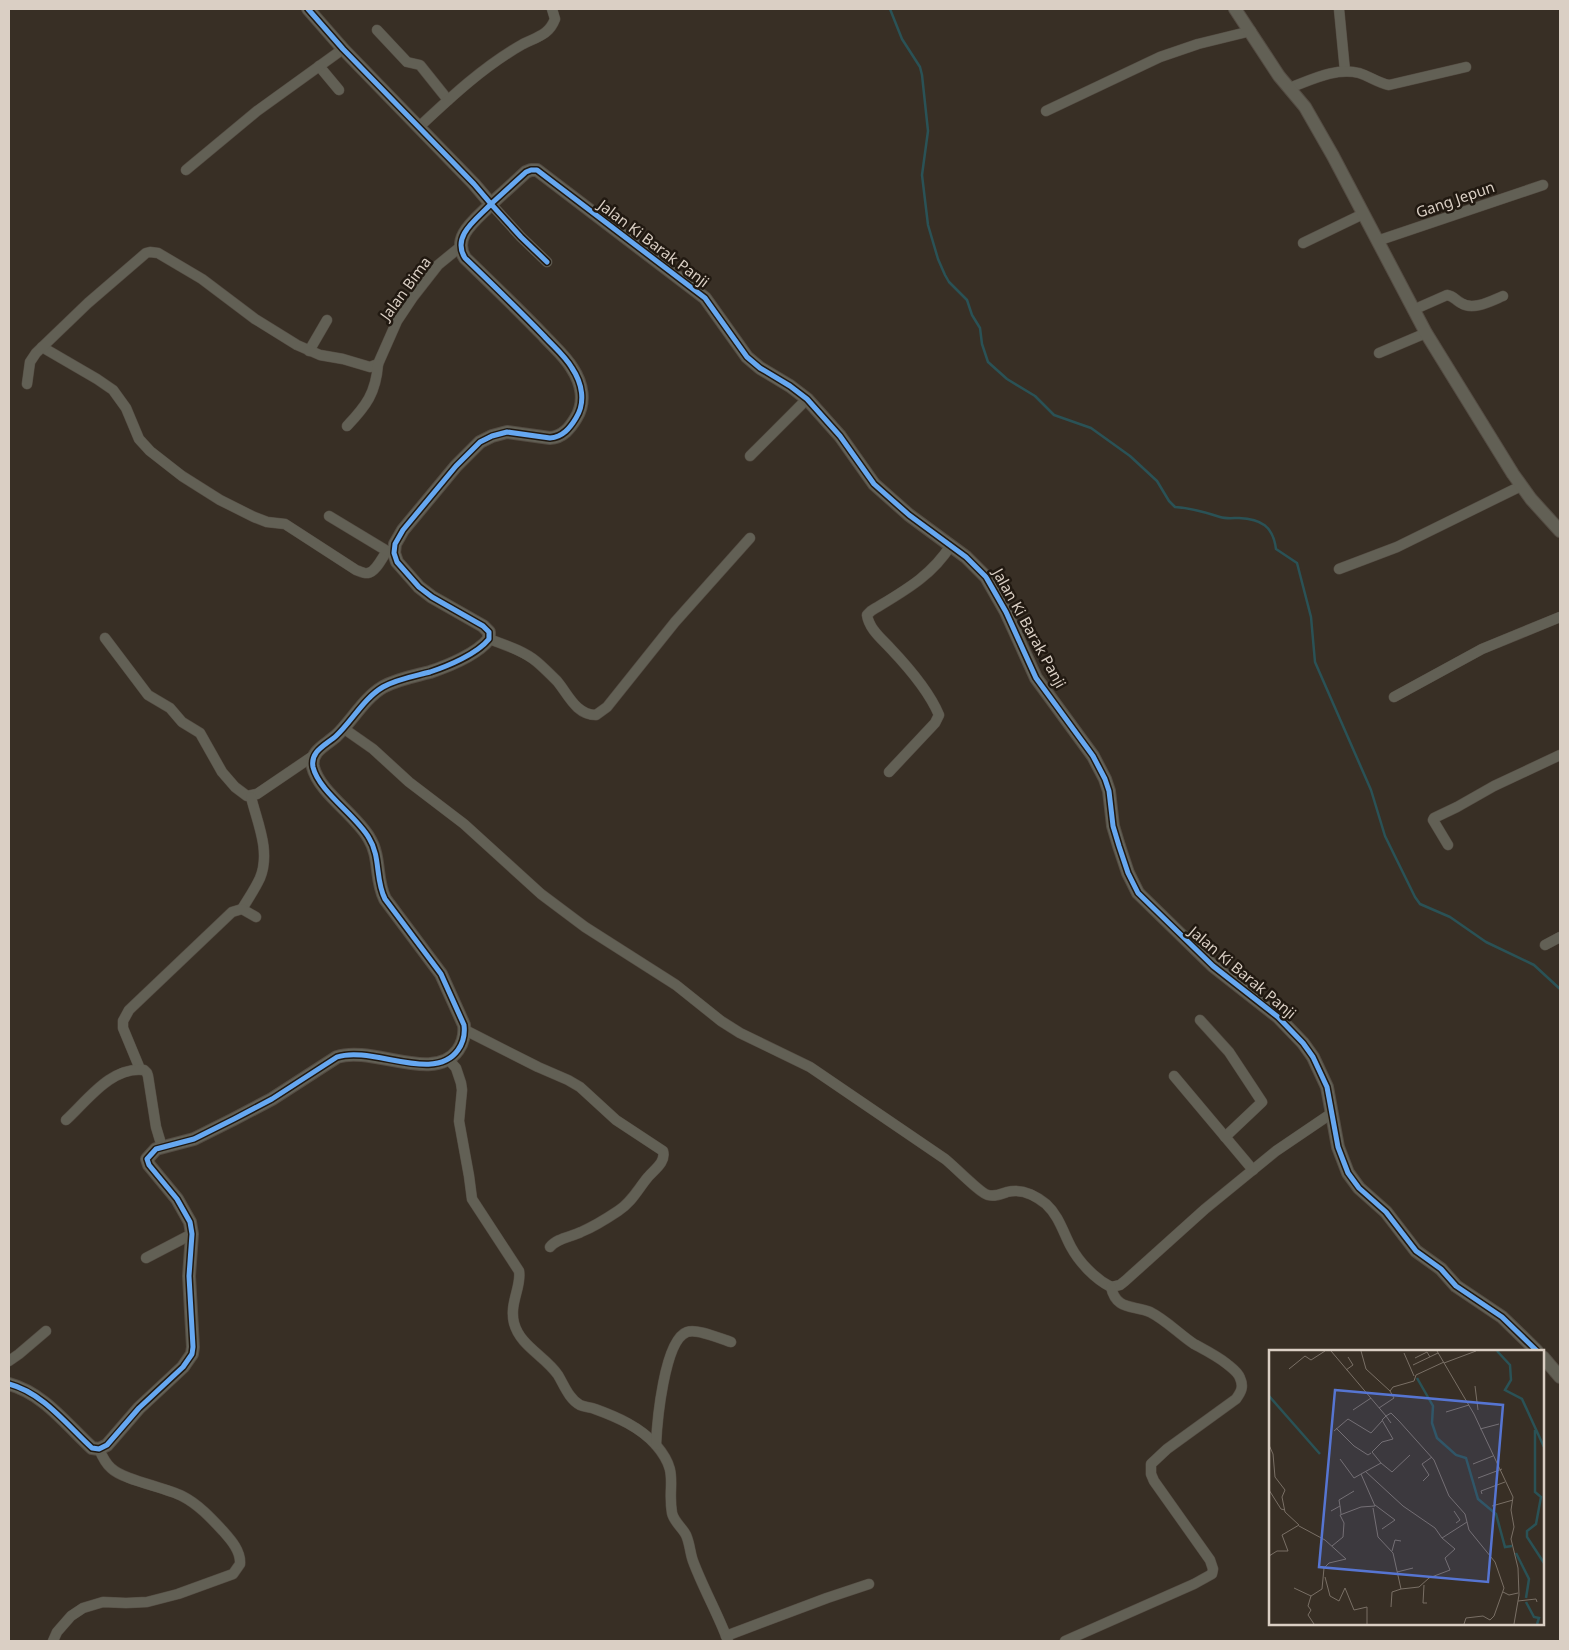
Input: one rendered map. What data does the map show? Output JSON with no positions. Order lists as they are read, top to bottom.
{
  "streets": {
    "street": ["Gang Jepun", "Jalan Ki Barak Panji", "Jalan Bima"]
  },
  "crossings": [
    ["Jalan Ki Barak Panji", "Jalan Bima"]
  ]
}
